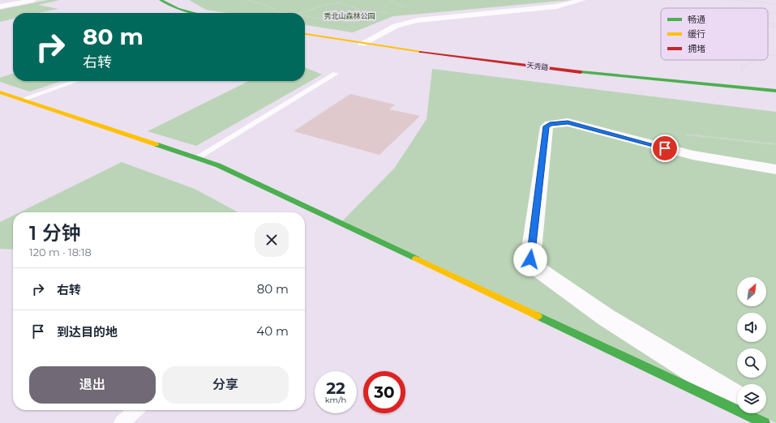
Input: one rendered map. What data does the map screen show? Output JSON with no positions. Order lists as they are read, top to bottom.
{
  "streets": {
    "main road": ["天秀路"]
  },
  "parks": ["秀北山森林公园"],
  "legend": ["畅通", "缓行", "拥堵"],
  "north": "top right",
  "page": {
    "turn": ["80 m", "右转"],
    "heading": ["1 分钟", "120 m · 18:18"],
    "list": [
      {
        "name": "右转",
        "value": "80 m"
      },
      {
        "name": "到达目的地",
        "value": "40 m"
      }
    ],
    "buttons": ["退出", "分享"],
    "speed": "22 km/h",
    "limit": "30"
  }
}
